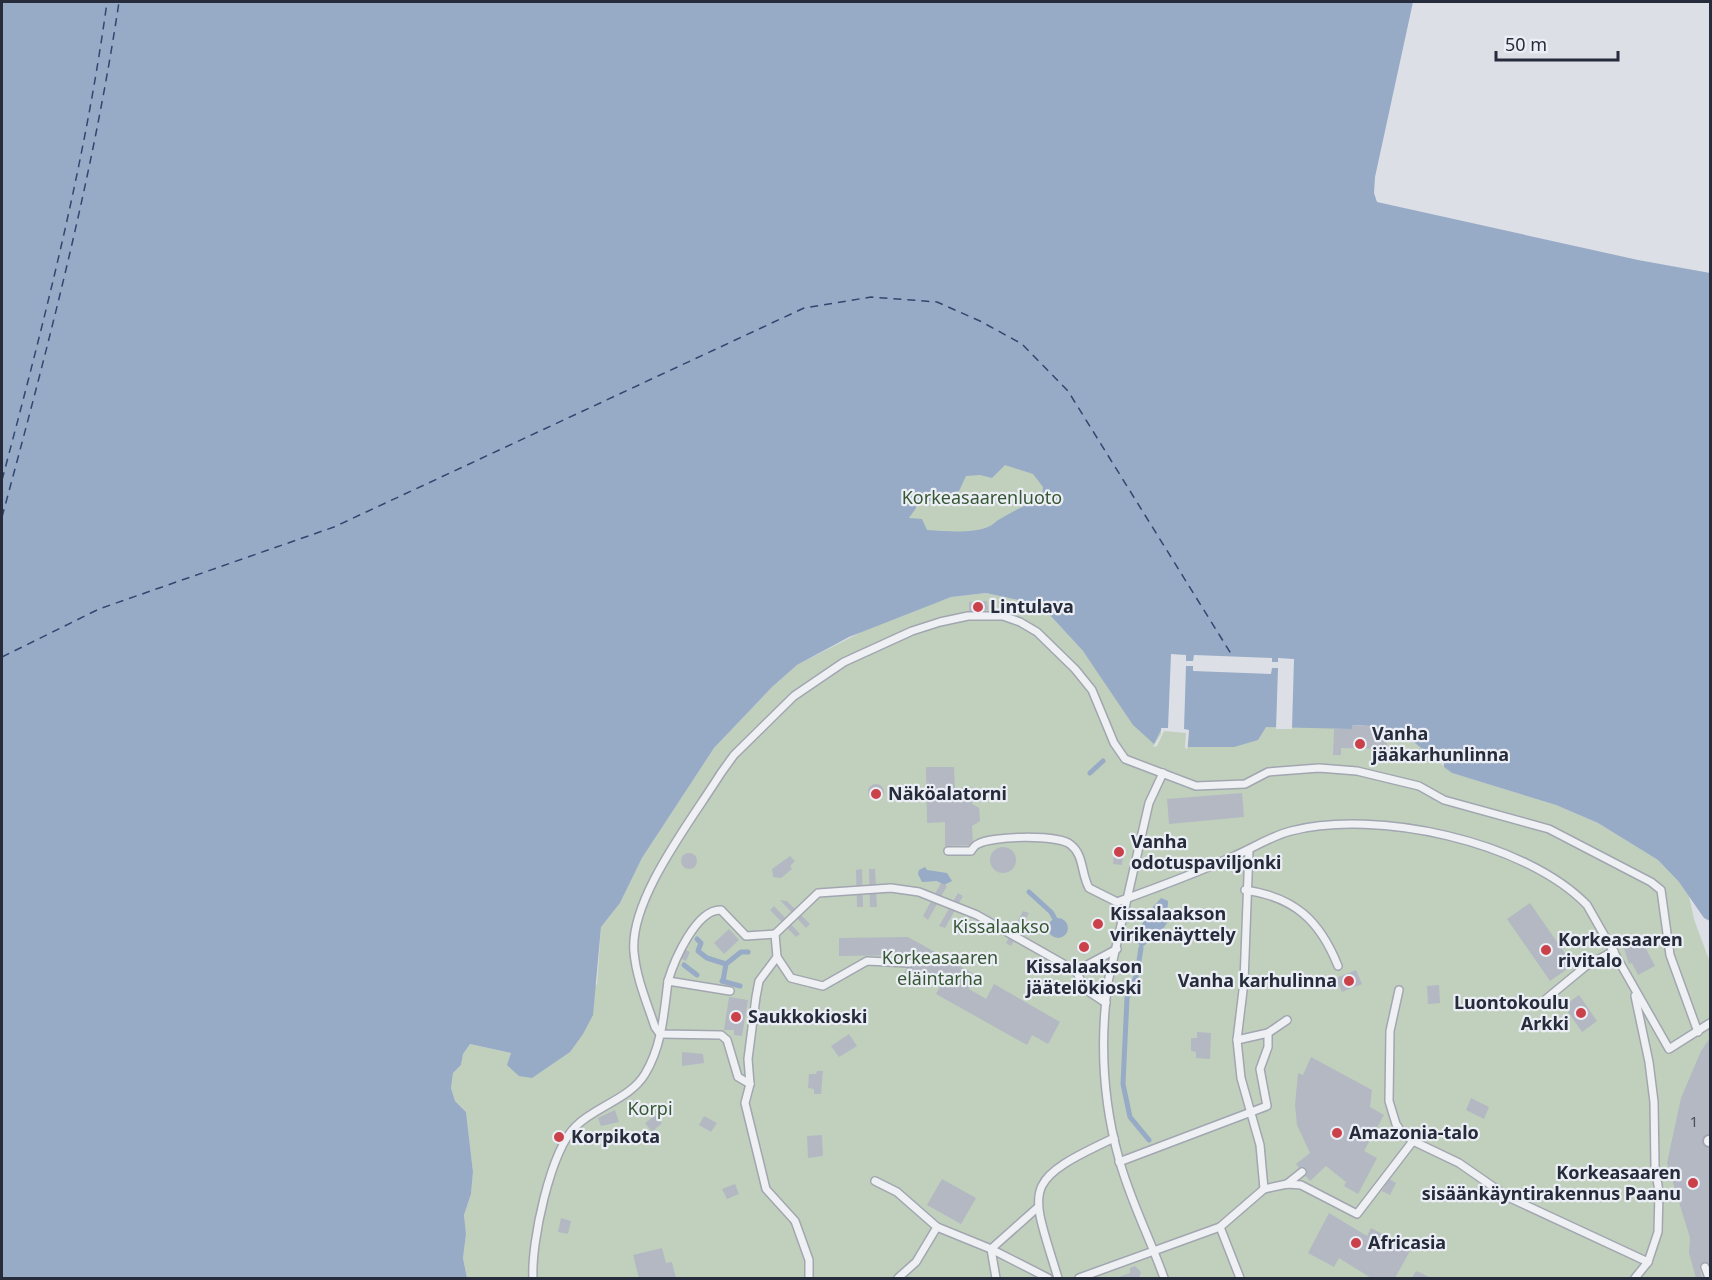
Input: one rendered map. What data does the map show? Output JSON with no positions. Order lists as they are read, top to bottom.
{
  "parks": [
    "Korkeasaarenluoto",
    "Kissalaakso",
    "Korkeasaaren eläintarha",
    "Korpi"
  ],
  "places": [
    "Lintulava",
    "Vanha jääkarhunlinna",
    "Näköalatorni",
    "Vanha odotuspaviljonki",
    "Kissalaakson virikenäyttely",
    "Kissalaakson jäätelökioski",
    "Korkeasaaren rivitalo",
    "Vanha karhulinna",
    "Luontokoulu Arkki",
    "Saukkokioski",
    "Amazonia-talo",
    "Korpikota",
    "Korkeasaaren sisäänkäyntirakennus Paanu",
    "Africasia"
  ],
  "house_numbers": ["1"],
  "scale_bar": "50 m"
}
